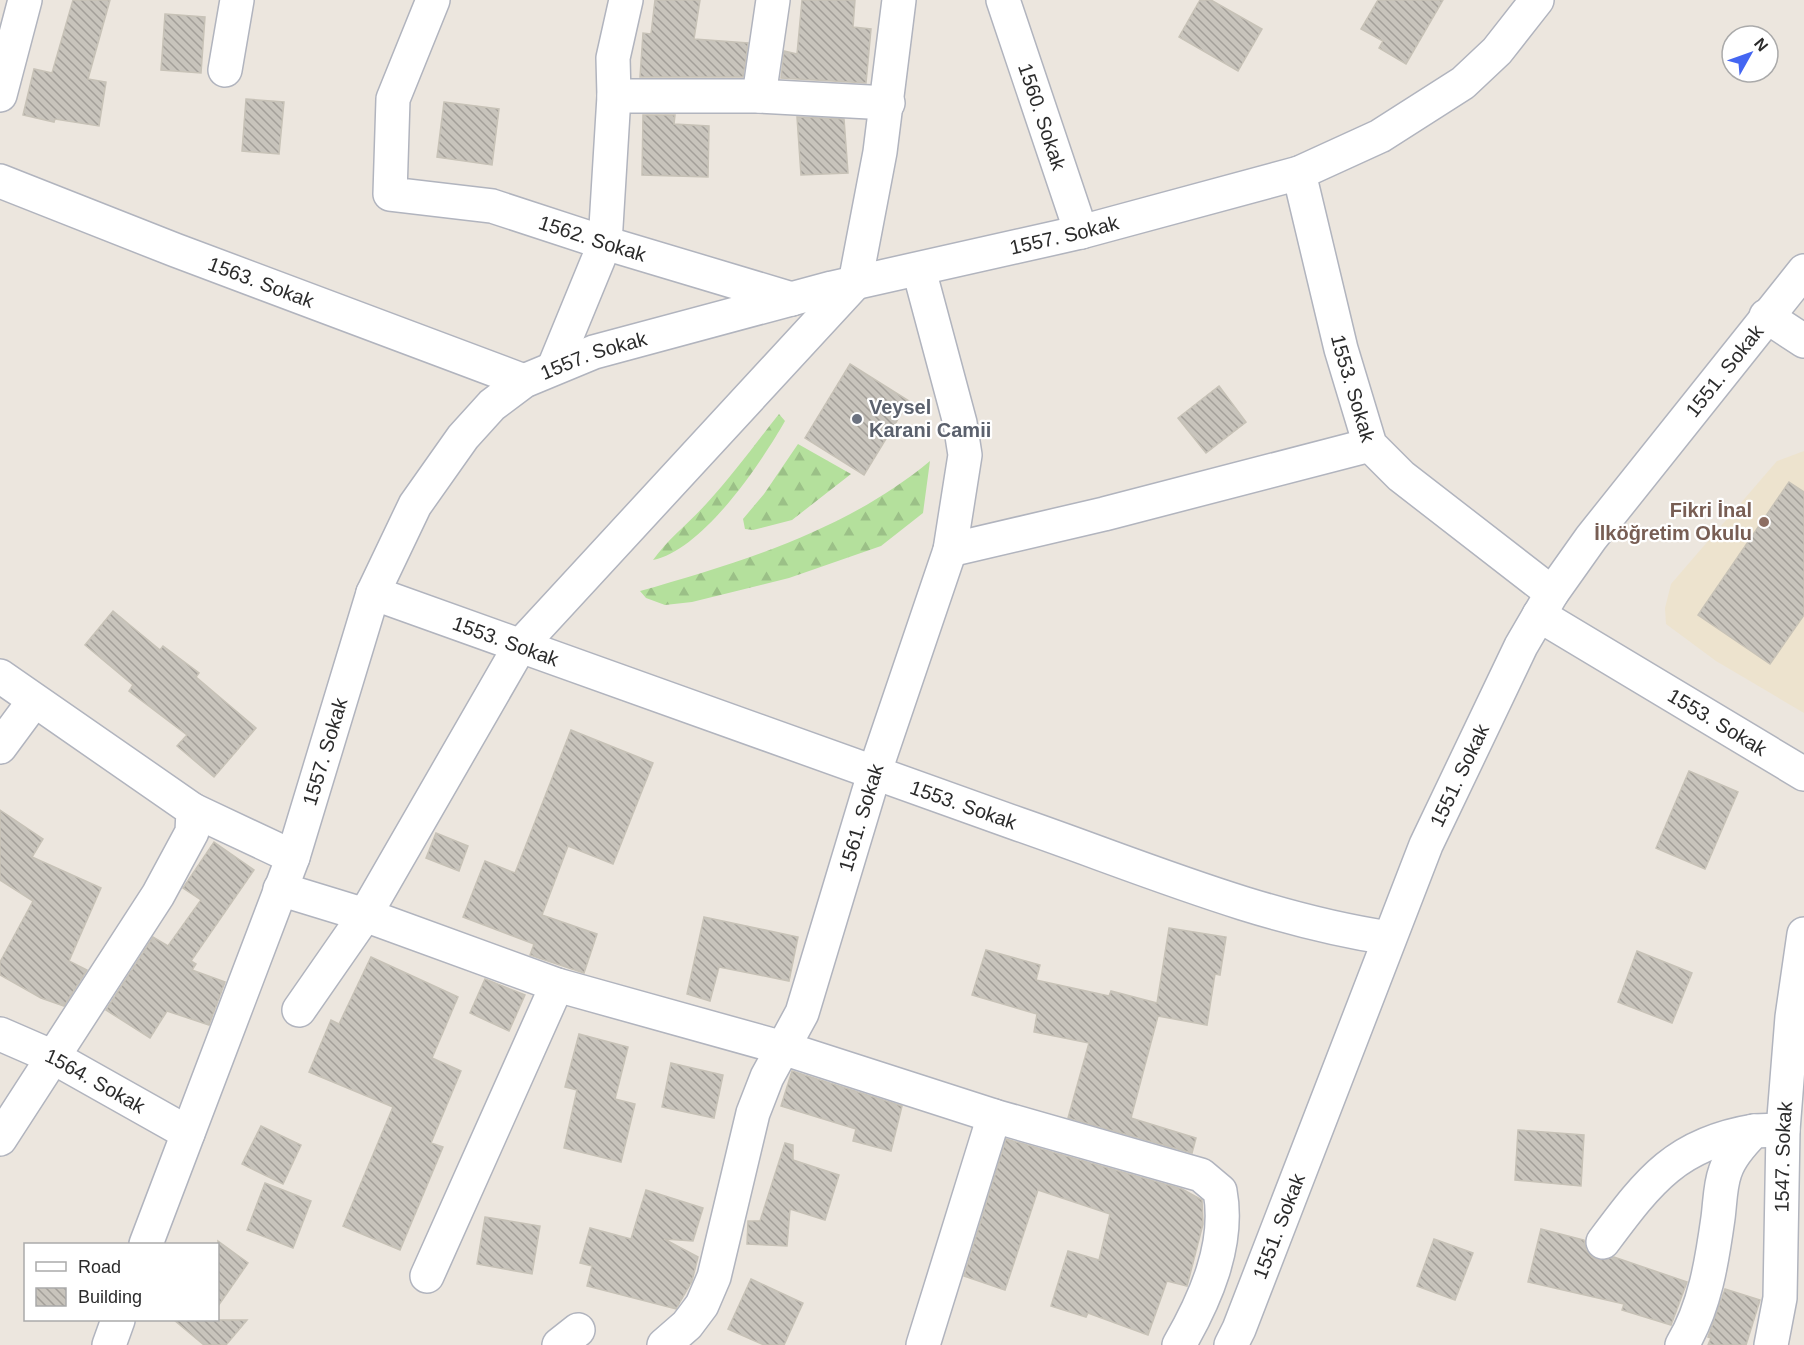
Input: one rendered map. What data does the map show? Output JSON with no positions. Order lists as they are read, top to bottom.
{
  "streets": {
    "street": [
      "1560. Sokak",
      "1557. Sokak",
      "1562. Sokak",
      "1563. Sokak",
      "1551. Sokak",
      "1553. Sokak",
      "1561. Sokak",
      "1564. Sokak",
      "1547. Sokak"
    ]
  },
  "crossings": [
    ["1560. Sokak", "1557. Sokak"],
    ["1557. Sokak", "1562. Sokak"],
    ["1557. Sokak", "1563. Sokak"],
    ["1557. Sokak", "1553. Sokak"],
    ["1557. Sokak", "1561. Sokak"],
    ["1557. Sokak", "1564. Sokak"],
    ["1551. Sokak", "1553. Sokak"],
    ["1553. Sokak", "1561. Sokak"]
  ],
  "places": ["Veysel Karani Camii", "Fikri İnal İlköğretim Okulu"],
  "legend": ["Road", "Building"],
  "north": "top right"
}
